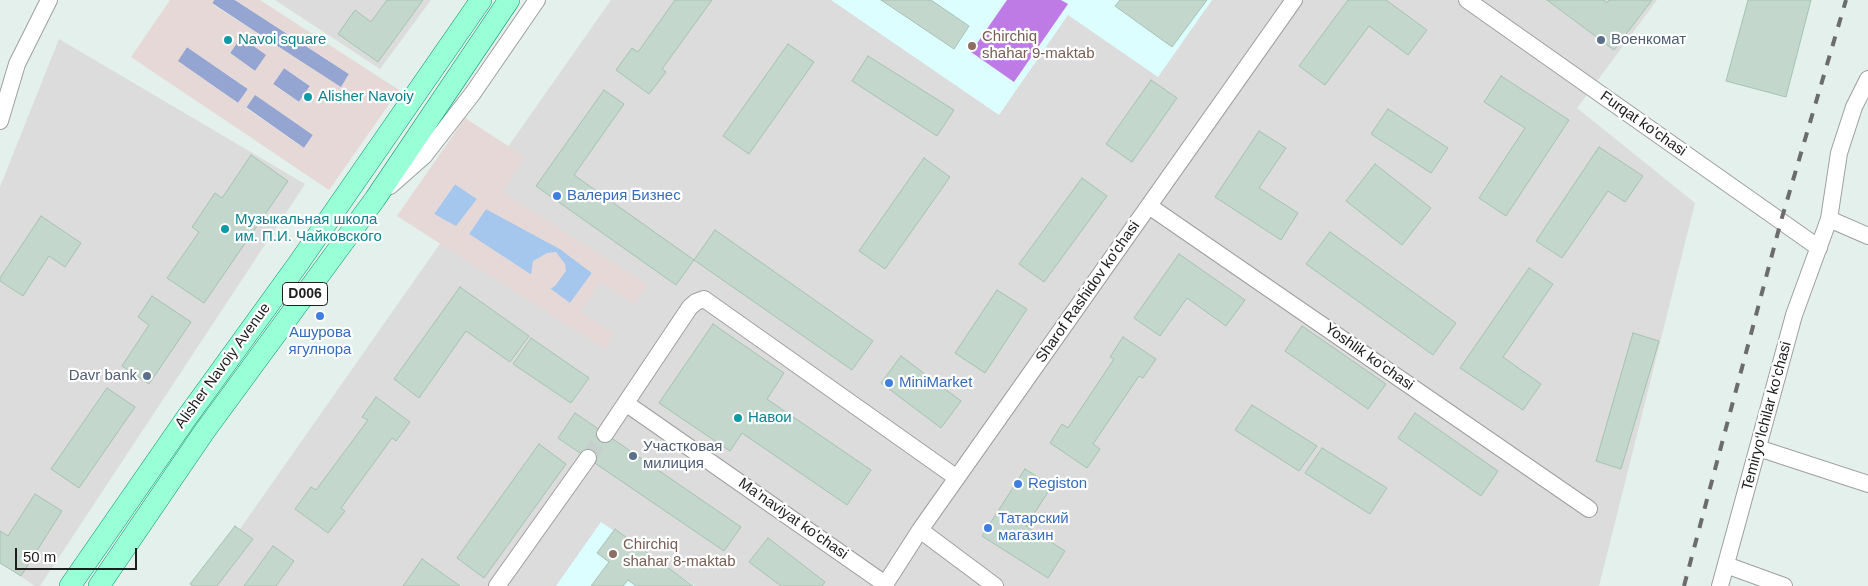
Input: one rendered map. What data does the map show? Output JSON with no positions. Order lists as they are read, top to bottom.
{
  "streets": {
    "main road": ["D006", "Alisher Navoiy Avenue"],
    "street": [
      "Furqat ko'chasi",
      "Sharof Rashidov ko'chasi",
      "Yoshlik ko'chasi",
      "Temiryo‘lchilar ko‘chasi",
      "Ma’naviyat ko'chasi"
    ]
  },
  "crossings": [
    ["Furqat ko'chasi", "Temiryo‘lchilar ko‘chasi"],
    ["Sharof Rashidov ko'chasi", "Yoshlik ko'chasi"],
    ["Sharof Rashidov ko'chasi", "Ma’naviyat ko'chasi"]
  ],
  "places": [
    "Navoi square",
    "Военкомат",
    "Chirchiq shahar 9-maktab",
    "Alisher Navoiy",
    "Валерия Бизнес",
    "Музыкальная школа им. П.И. Чайковского",
    "Ашурова ягулнора",
    "Davr bank",
    "MiniMarket",
    "Навои",
    "Участковая милиция",
    "Registon",
    "Татарский магазин",
    "Chirchiq shahar 8-maktab"
  ],
  "scale_bar": "50 m"
}
